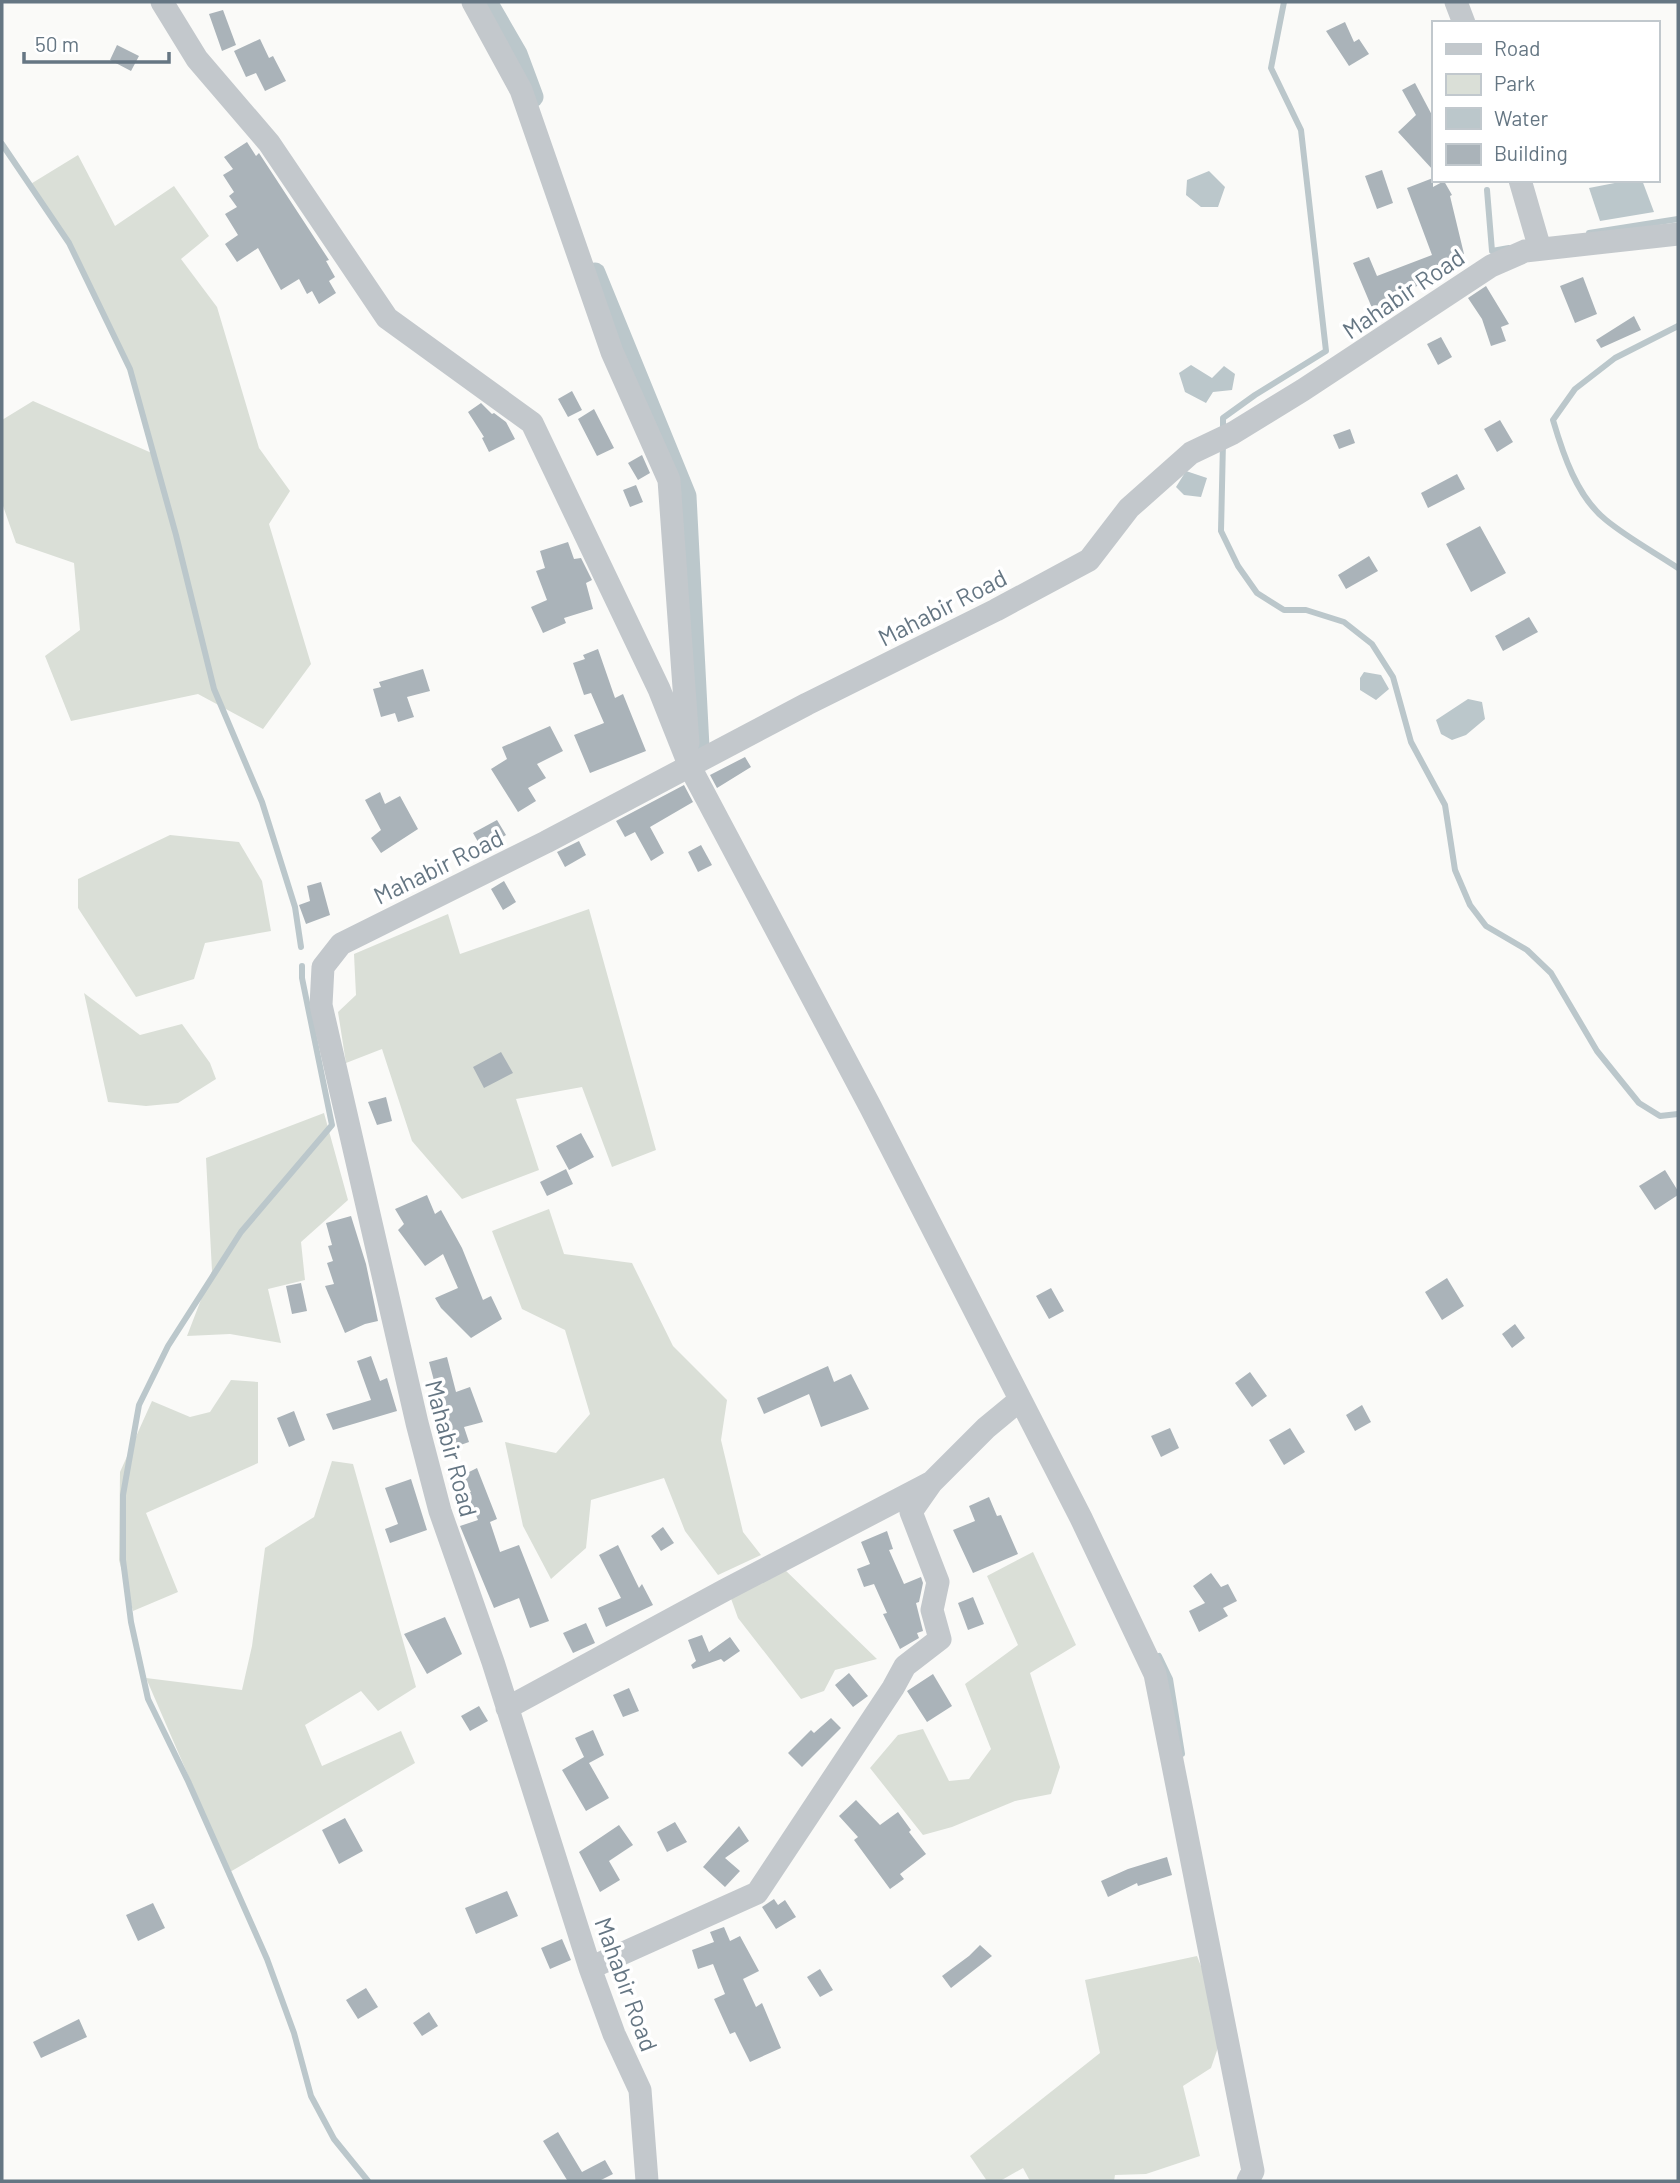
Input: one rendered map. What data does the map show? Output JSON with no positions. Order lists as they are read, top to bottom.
{
  "streets": {
    "street": ["Mahabir Road"]
  },
  "legend": [
    "Road",
    "Park",
    "Water",
    "Building"
  ],
  "scale_bar": "50 m"
}
